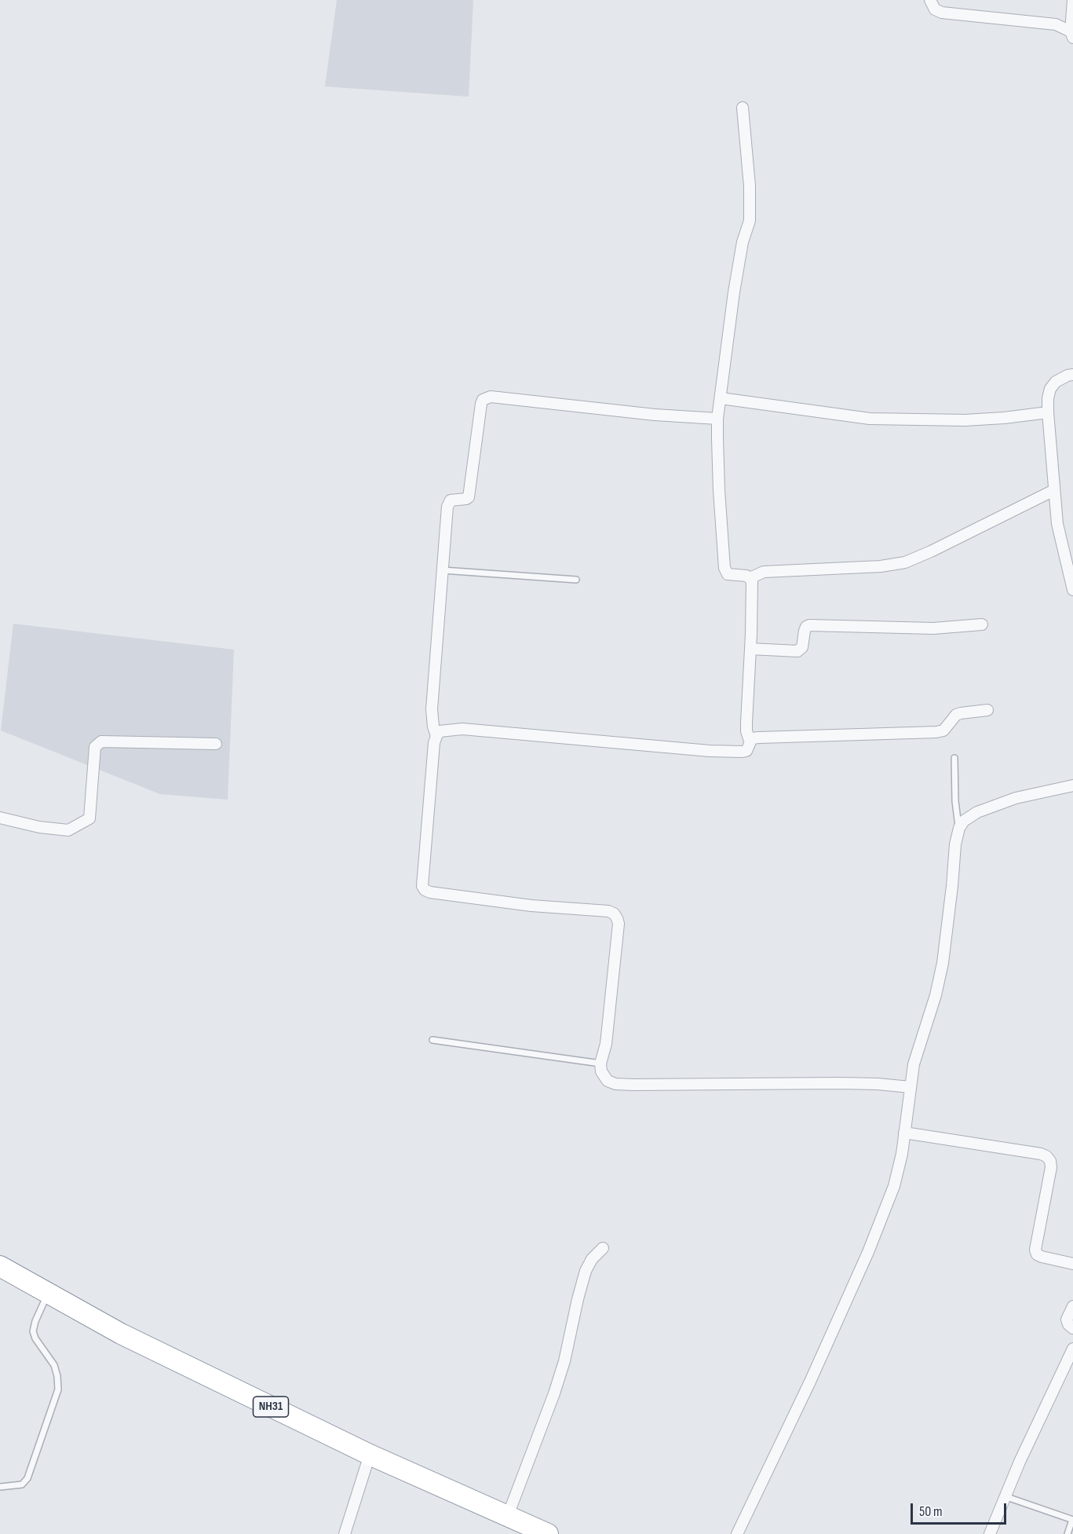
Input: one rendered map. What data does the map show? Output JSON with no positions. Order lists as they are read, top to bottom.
{
  "streets": {
    "highway": ["NH31"]
  },
  "scale_bar": "50 m"
}
